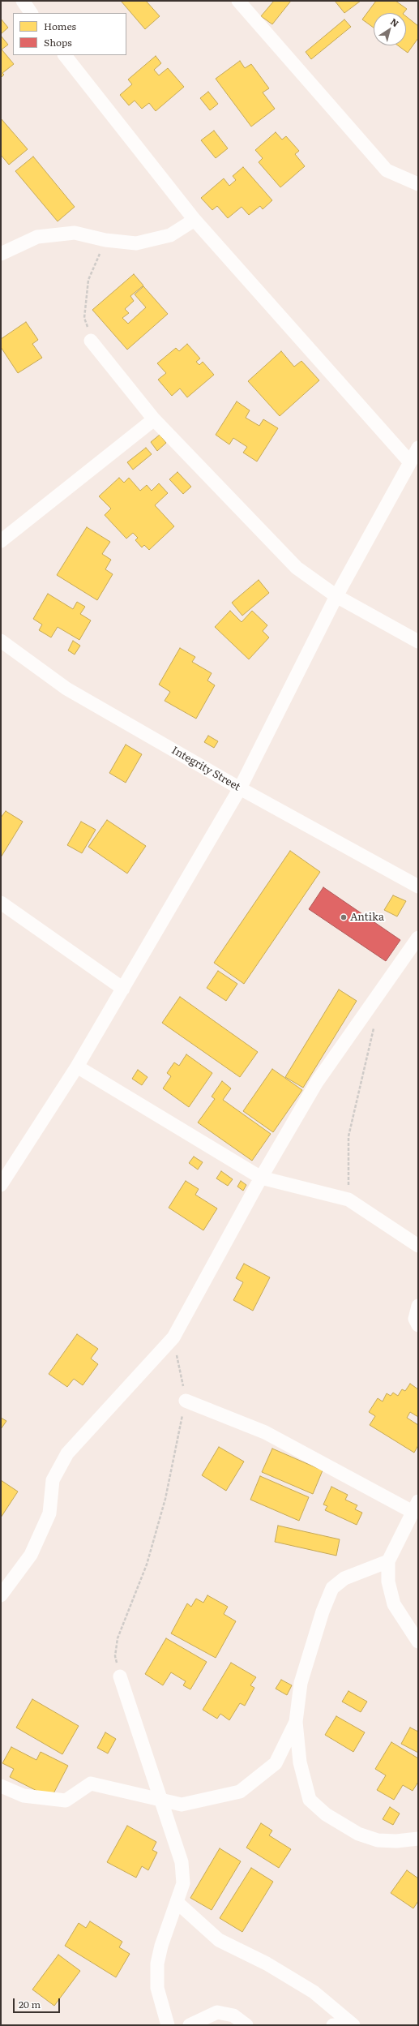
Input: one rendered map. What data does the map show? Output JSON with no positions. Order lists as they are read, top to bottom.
{
  "streets": {
    "street": ["Integrity Street"]
  },
  "places": ["Antika"],
  "legend": ["Homes", "Shops"],
  "scale_bar": "20 m",
  "north": "top right"
}
